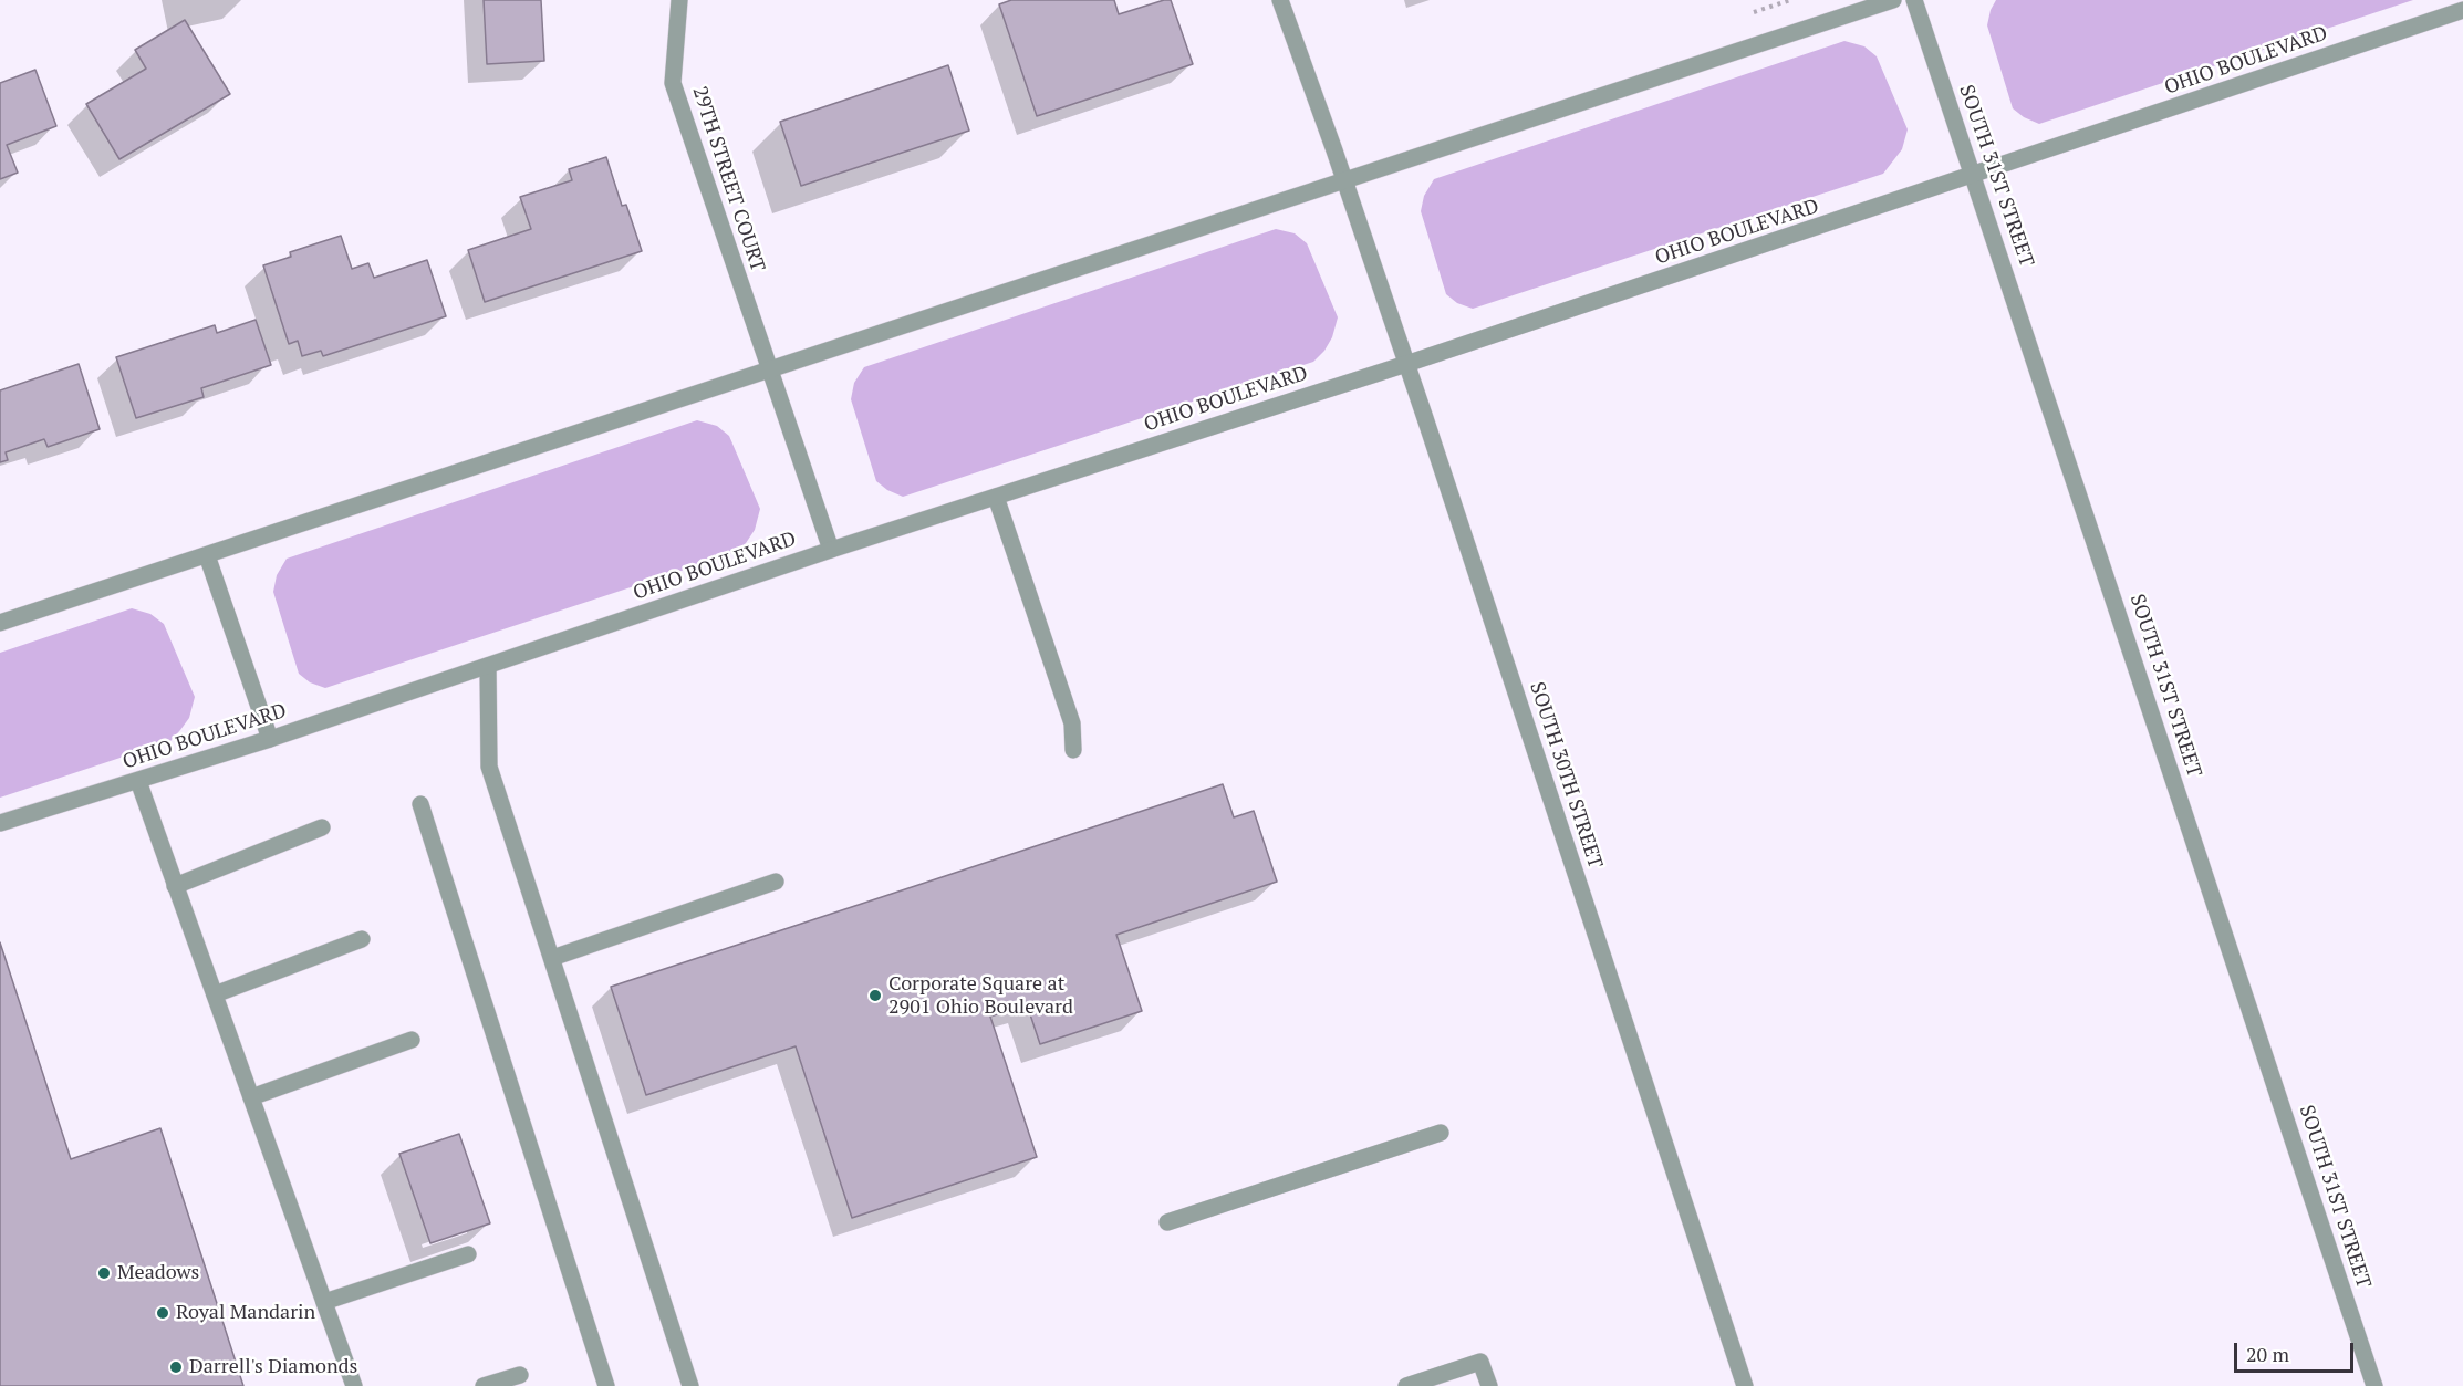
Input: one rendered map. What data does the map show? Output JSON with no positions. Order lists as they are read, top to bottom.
{
  "streets": {
    "street": [
      "OHIO BOULEVARD",
      "SOUTH 31ST STREET",
      "29TH STREET COURT",
      "SOUTH 30TH STREET"
    ]
  },
  "crossings": [
    ["OHIO BOULEVARD", "SOUTH 31ST STREET"],
    ["OHIO BOULEVARD", "29TH STREET COURT"],
    ["OHIO BOULEVARD", "SOUTH 30TH STREET"]
  ],
  "places": [
    "Corporate Square at 2901 Ohio Boulevard",
    "Meadows",
    "Royal Mandarin",
    "Darrell's Diamonds"
  ],
  "scale_bar": "20 m"
}
